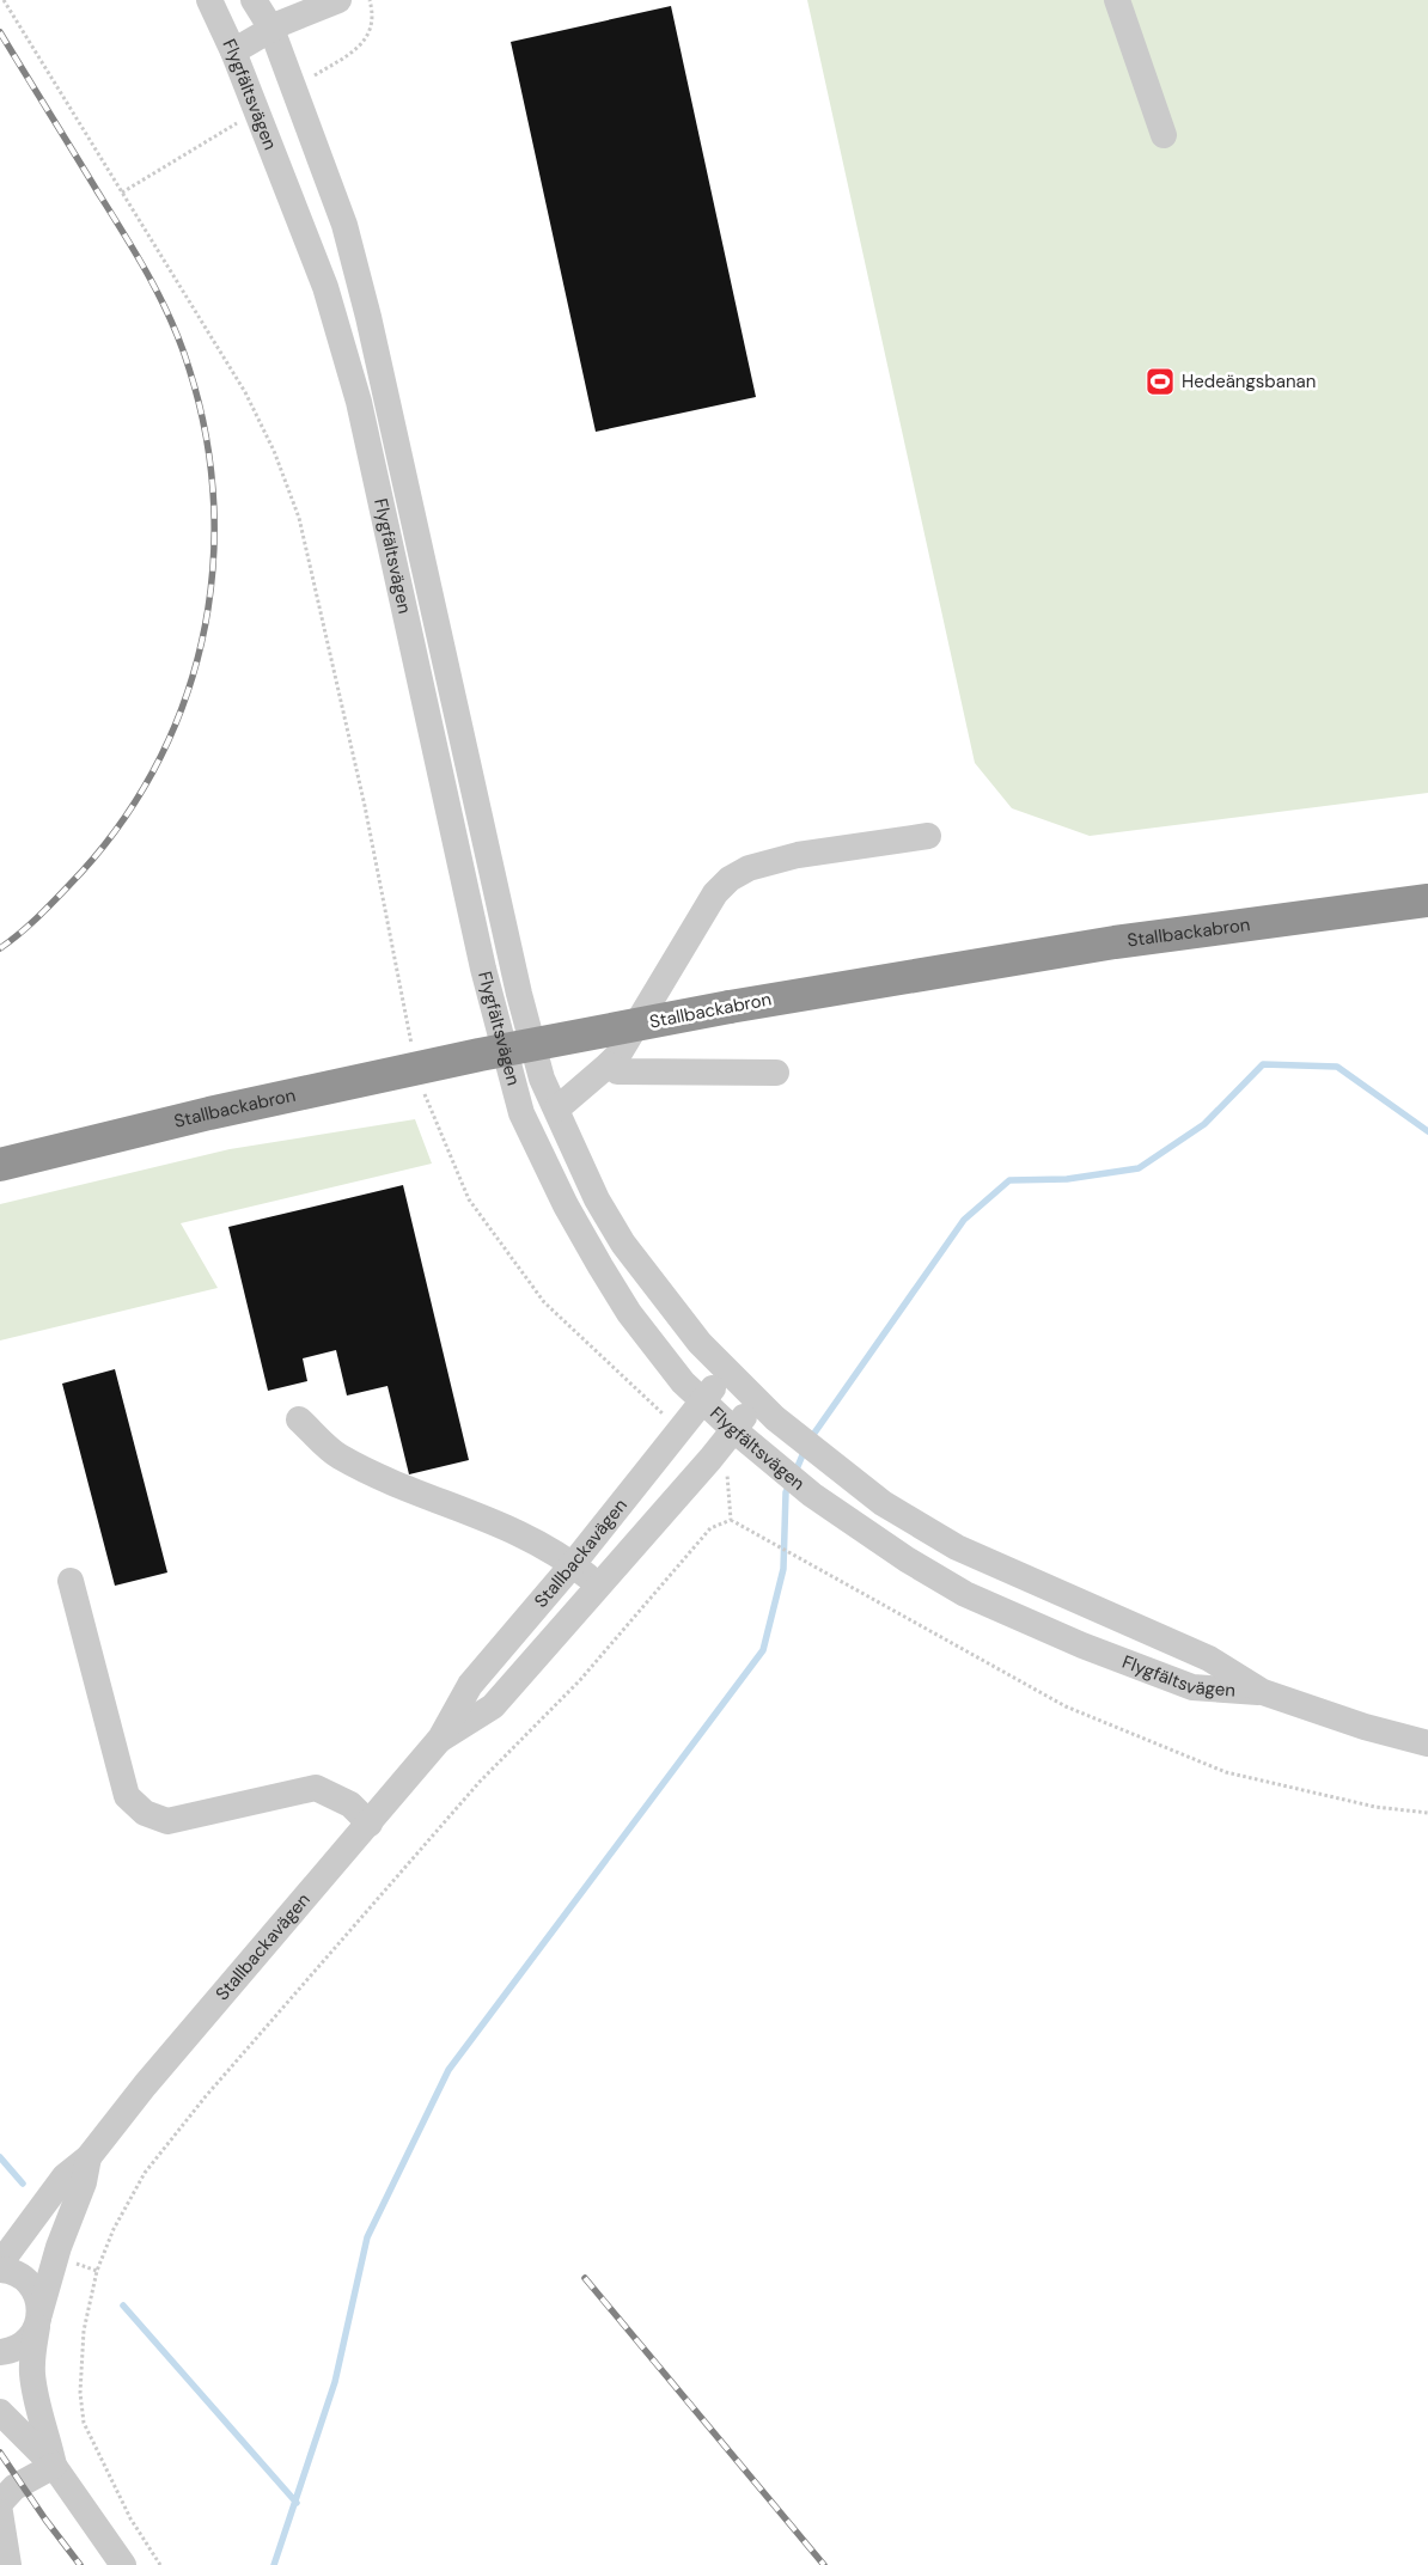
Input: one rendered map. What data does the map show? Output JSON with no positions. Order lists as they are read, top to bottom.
{
  "streets": {
    "highway": ["Stallbackabron"],
    "street": ["Flygfältsvägen", "Stallbackavägen"]
  },
  "crossings": [
    ["Flygfältsvägen", "Stallbackavägen"]
  ],
  "places": {
    "sports": ["Hedeängsbanan"]
  }
}
